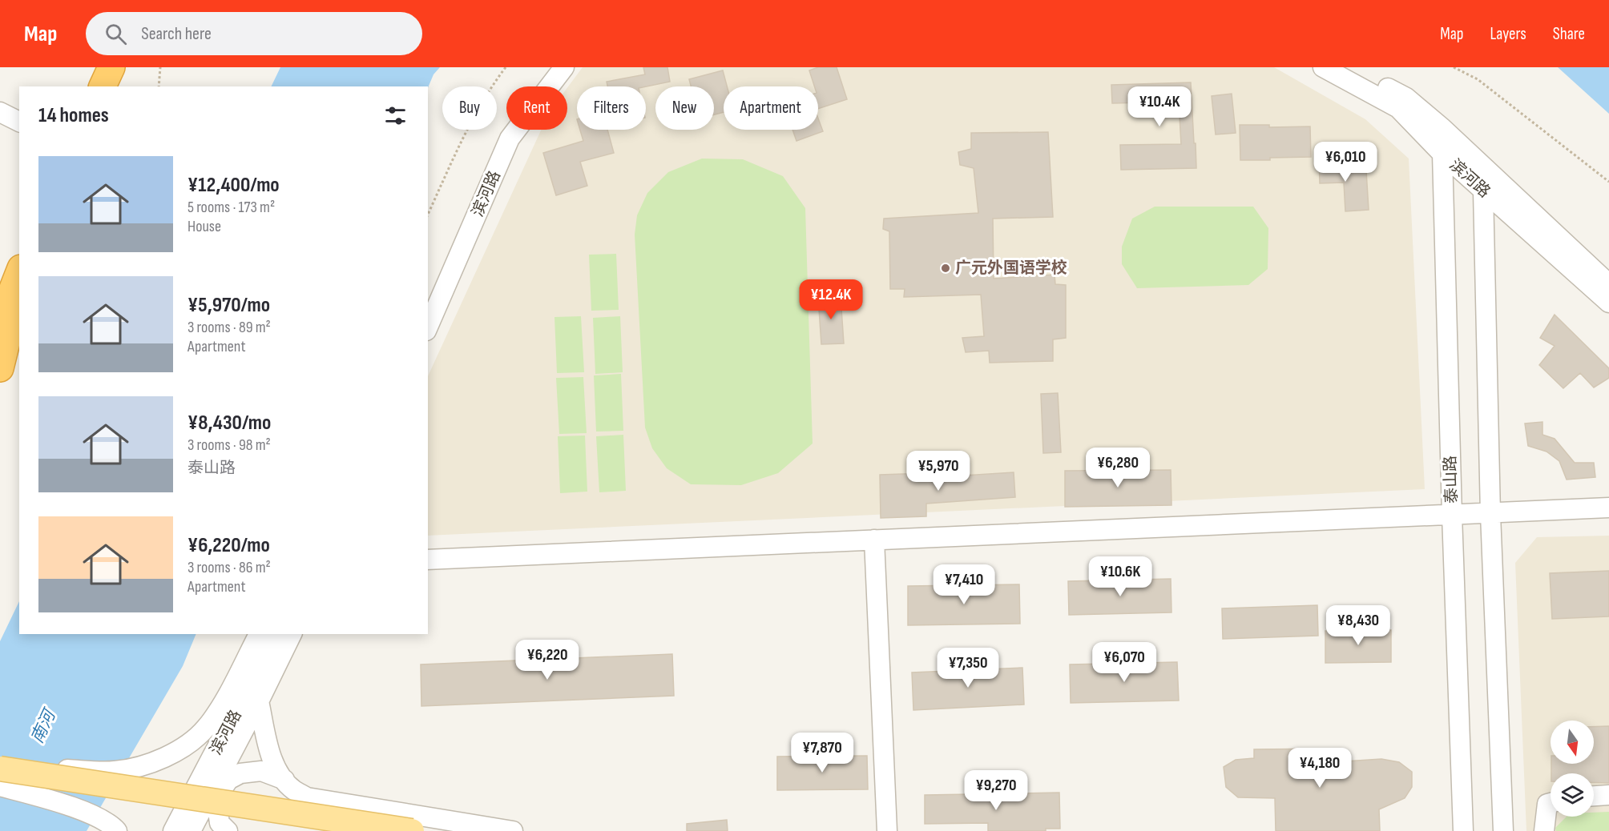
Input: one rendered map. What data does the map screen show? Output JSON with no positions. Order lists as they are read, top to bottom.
{
  "streets": {
    "street": ["滨河路", "泰山路"]
  },
  "crossings": [
    ["滨河路", "泰山路"]
  ],
  "water": ["南河"],
  "places": ["广元外国语学校"],
  "north": "bottom",
  "page": {
    "header": "Map",
    "search": "Search here",
    "nav": ["Map", "Layers", "Share"],
    "price": [
      "¥10.4K",
      "¥6,010",
      "¥12.4K",
      "¥6,280",
      "¥5,970",
      "¥10.6K",
      "¥7,410",
      "¥8,430",
      "¥6,220",
      "¥6,070",
      "¥7,350",
      "¥7,870",
      "¥4,180",
      "¥9,270"
    ],
    "chip": [
      "Buy",
      "Rent",
      "Filters",
      "New",
      "Apartment"
    ],
    "heading": "14 homes",
    "list": [
      {
        "name": "¥12,400/mo",
        "note": "5 rooms · 173 m² · House"
      },
      {
        "name": "¥5,970/mo",
        "note": "3 rooms · 89 m² · Apartment"
      },
      {
        "name": "¥8,430/mo",
        "note": "3 rooms · 98 m² · 泰山路"
      },
      {
        "name": "¥6,220/mo",
        "note": "3 rooms · 86 m² · Apartment"
      }
    ]
  }
}
